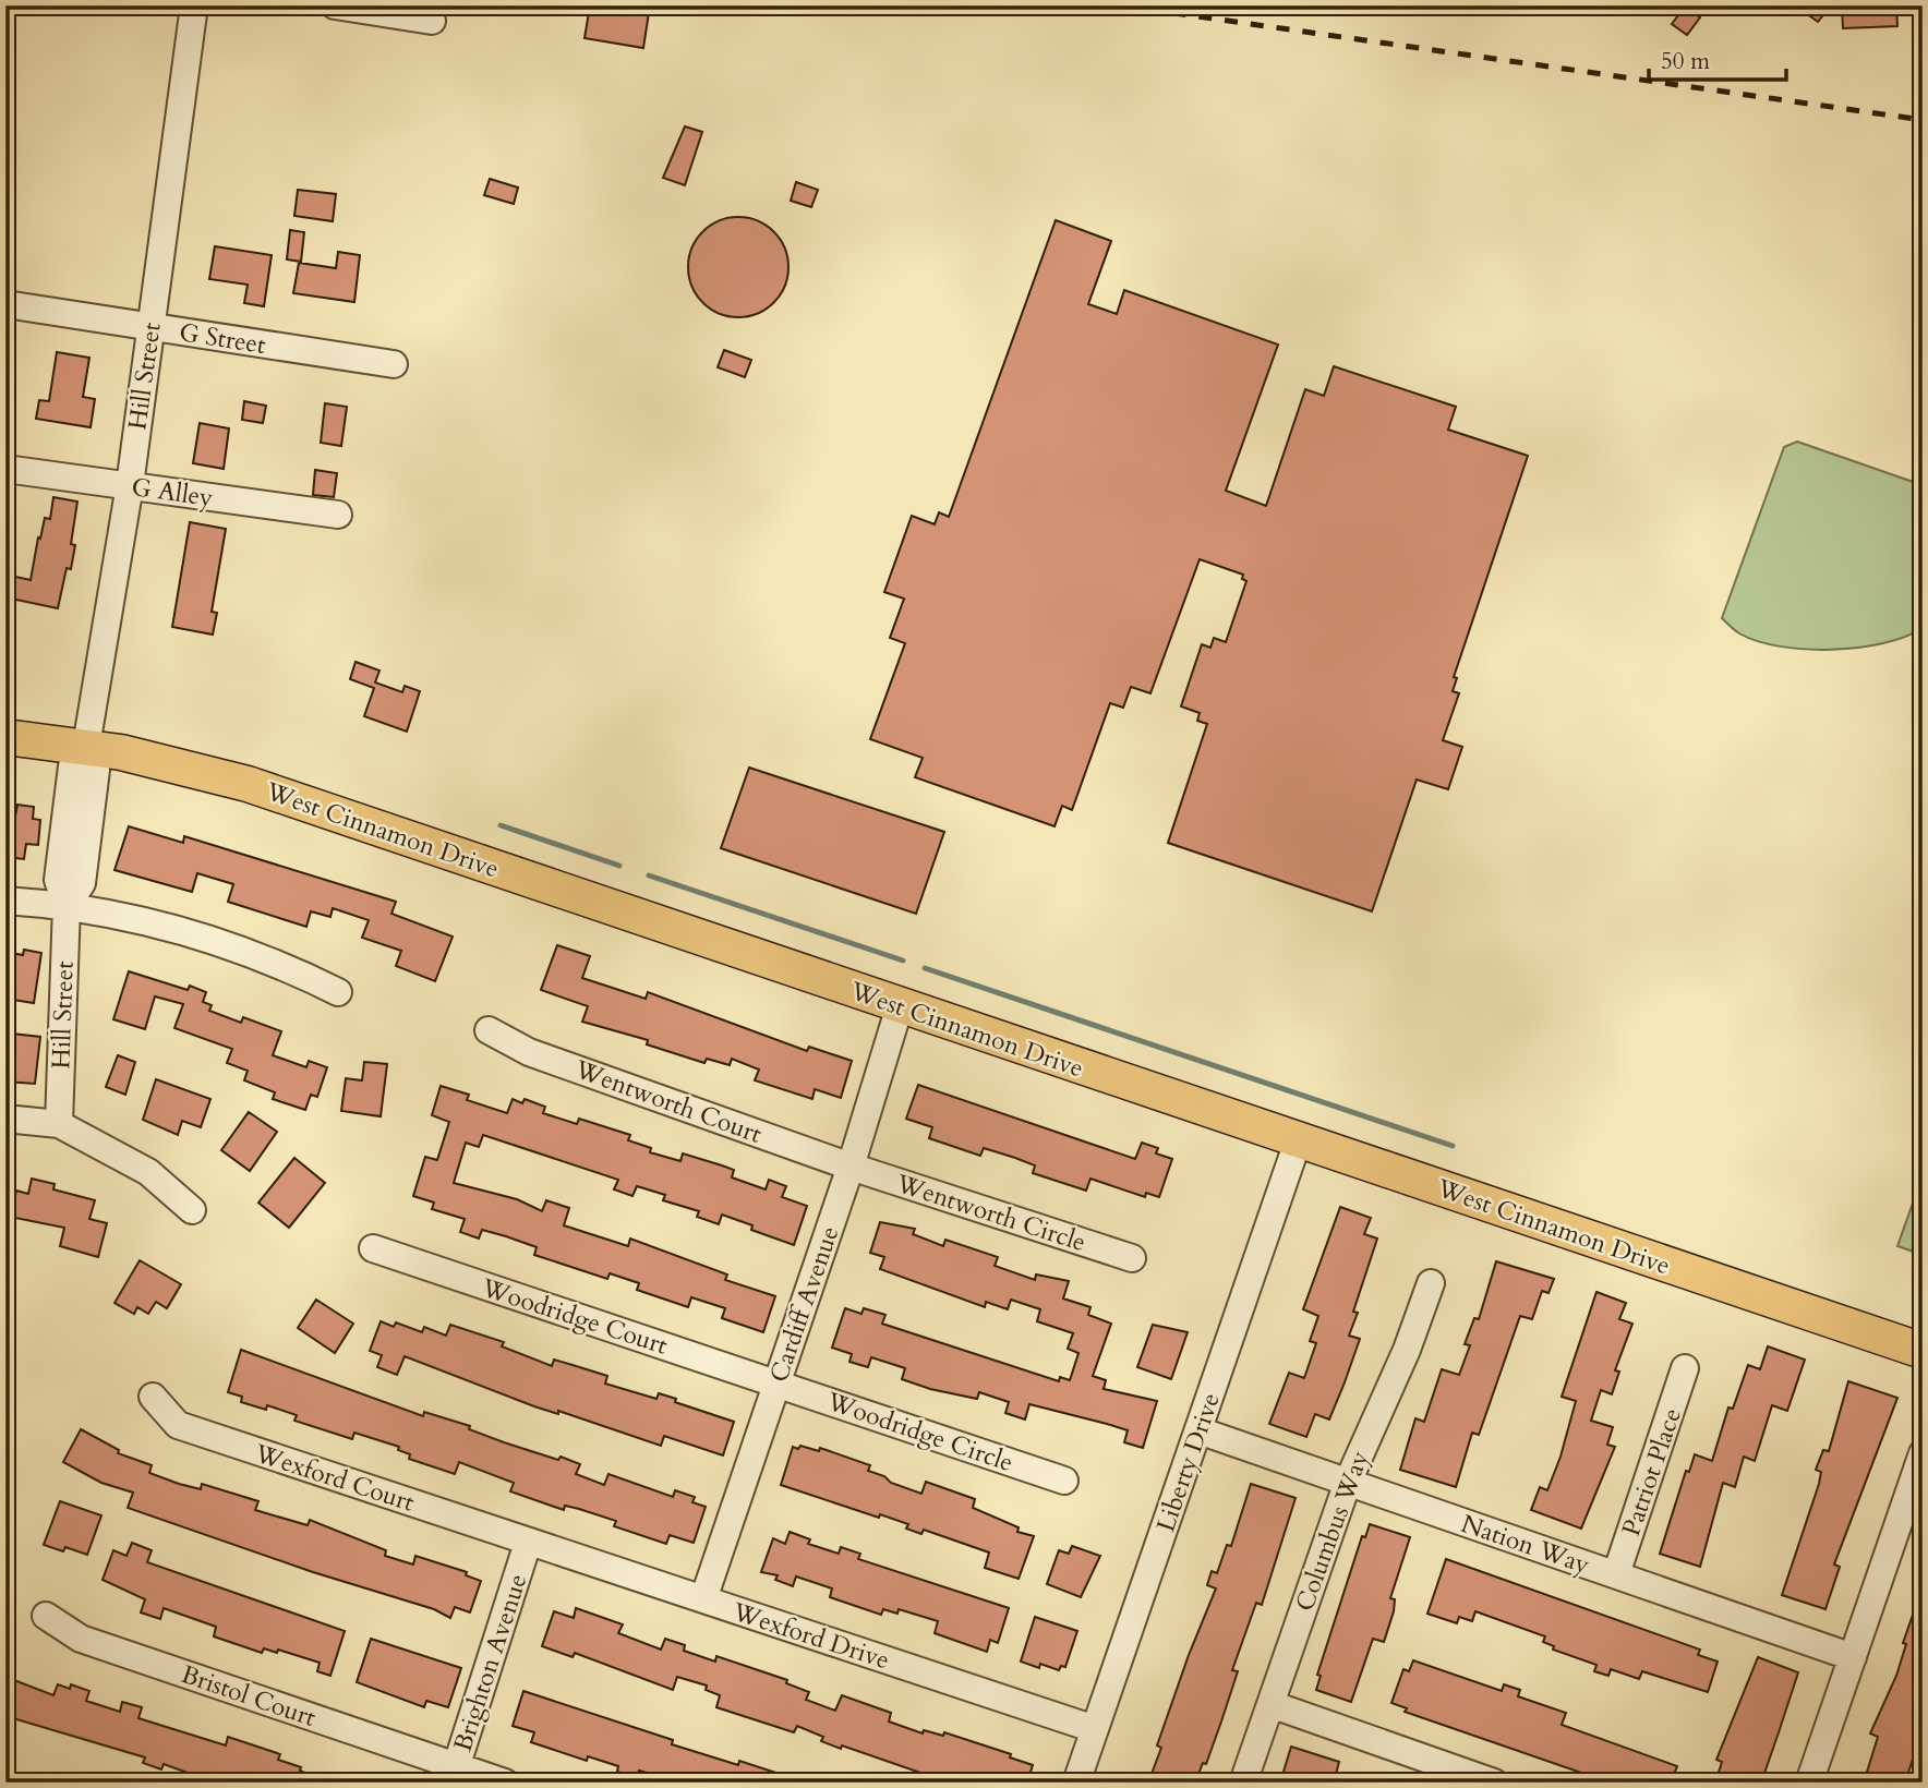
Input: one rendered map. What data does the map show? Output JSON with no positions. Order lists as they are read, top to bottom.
{
  "streets": {
    "main road": ["West Cinnamon Drive"],
    "street": [
      "G Street",
      "Hill Street",
      "G Alley",
      "Wentworth Court",
      "Wentworth Circle",
      "Cardiff Avenue",
      "Woodridge Court",
      "Woodridge Circle",
      "Liberty Drive",
      "Patriot Place",
      "Wexford Court",
      "Columbus Way",
      "Nation Way",
      "Wexford Drive",
      "Brighton Avenue",
      "Bristol Court"
    ]
  },
  "crossings": [
    ["G Street", "Hill Street"],
    ["Hill Street", "G Alley"],
    ["Hill Street", "West Cinnamon Drive"],
    ["West Cinnamon Drive", "Cardiff Avenue"],
    ["West Cinnamon Drive", "Liberty Drive"],
    ["Wentworth Court", "Wentworth Circle"],
    ["Wentworth Court", "Cardiff Avenue"],
    ["Wentworth Circle", "Cardiff Avenue"],
    ["Cardiff Avenue", "Woodridge Court"],
    ["Cardiff Avenue", "Woodridge Circle"],
    ["Cardiff Avenue", "Wexford Drive"],
    ["Woodridge Court", "Woodridge Circle"],
    ["Liberty Drive", "Nation Way"],
    ["Liberty Drive", "Wexford Drive"],
    ["Patriot Place", "Nation Way"],
    ["Wexford Court", "Wexford Drive"],
    ["Wexford Court", "Brighton Avenue"],
    ["Columbus Way", "Nation Way"],
    ["Wexford Drive", "Brighton Avenue"],
    ["Brighton Avenue", "Bristol Court"]
  ],
  "scale_bar": "50 m"
}
